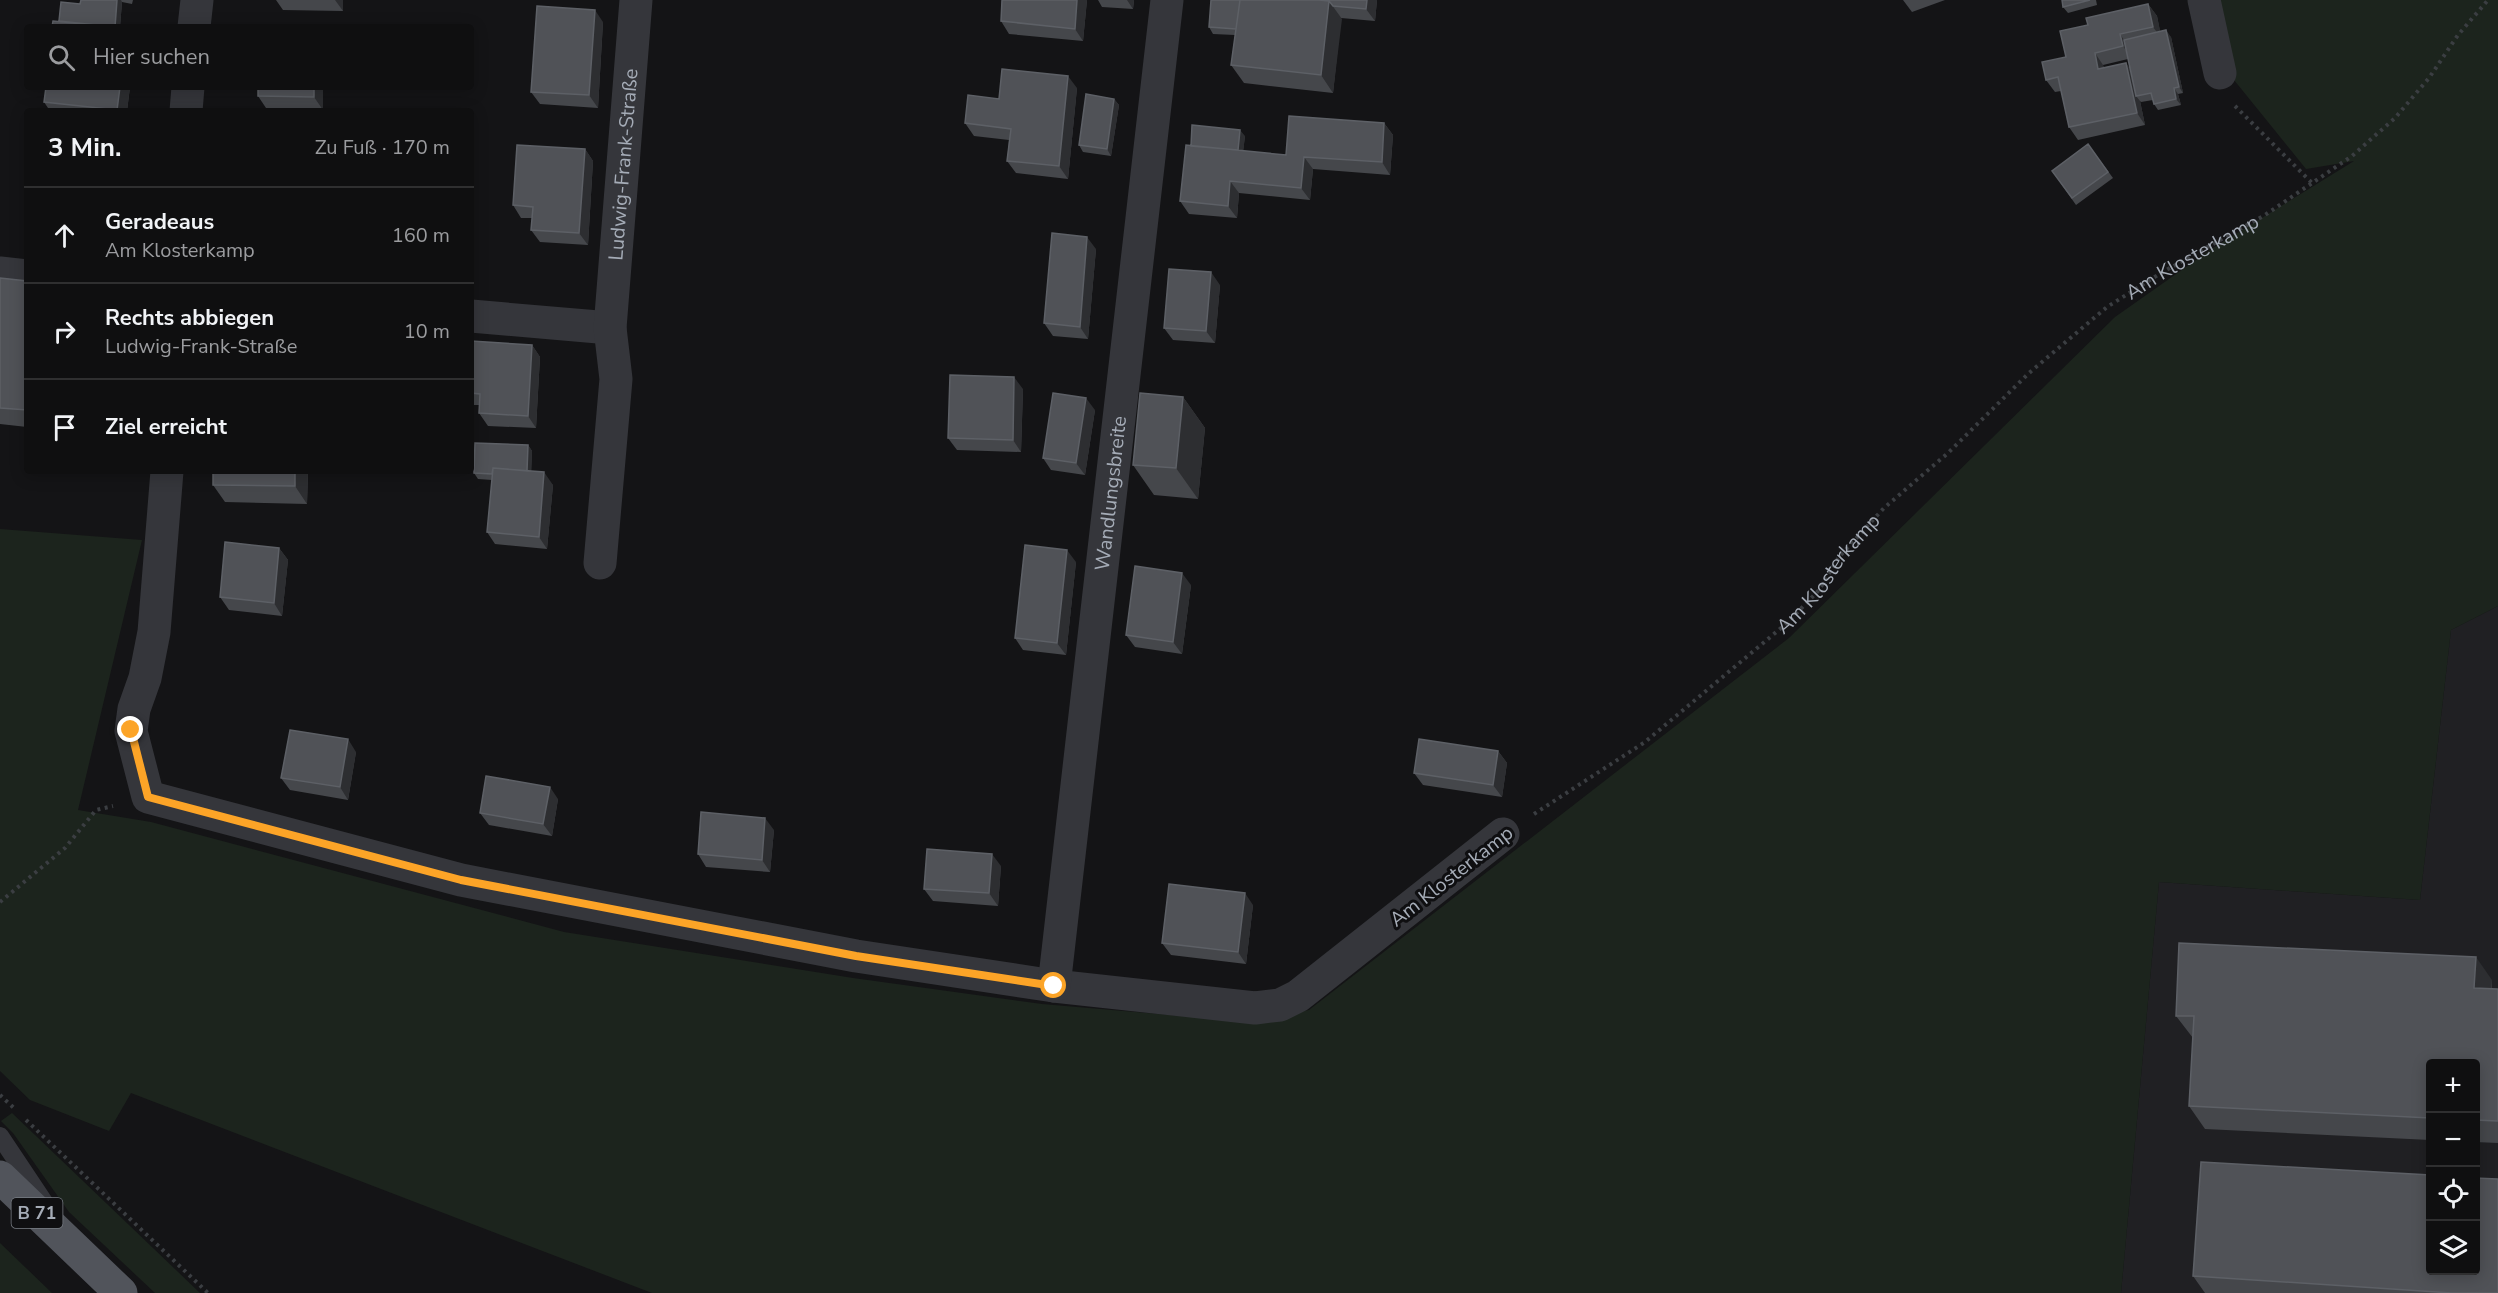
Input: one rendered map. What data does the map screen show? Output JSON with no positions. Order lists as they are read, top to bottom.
{
  "streets": {
    "main road": ["B 71"],
    "street": ["Ludwig-Frank-Straße", "Am Klosterkamp", "Wandlungsbreite"]
  },
  "crossings": [
    ["Am Klosterkamp", "Wandlungsbreite"]
  ],
  "page": {
    "search": "Hier suchen",
    "heading": ["3 Min.", "Zu Fuß · 170 m"],
    "list": [
      ["Geradeaus", "Am Klosterkamp", "160 m"],
      ["Rechts abbiegen", "Ludwig-Frank-Straße", "10 m"],
      "Ziel erreicht"
    ],
    "map_buttons": ["+", "−"]
  }
}
